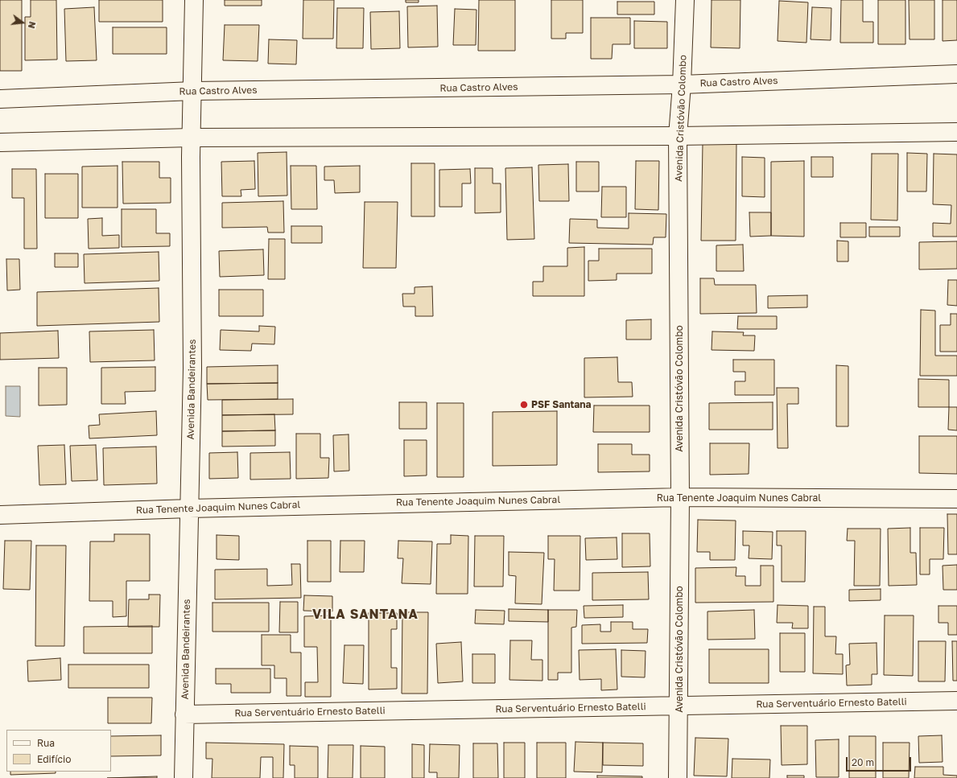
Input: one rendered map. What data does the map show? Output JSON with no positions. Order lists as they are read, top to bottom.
{
  "streets": {
    "street": [
      "Rua Castro Alves",
      "Avenida Cristóvão Colombo",
      "Avenida Bandeirantes",
      "Rua Tenente Joaquim Nunes Cabral",
      "Rua Serventuário Ernesto Batelli"
    ]
  },
  "crossings": [
    ["Rua Castro Alves", "Avenida Cristóvão Colombo"],
    ["Rua Castro Alves", "Avenida Bandeirantes"],
    ["Avenida Cristóvão Colombo", "Rua Tenente Joaquim Nunes Cabral"],
    ["Avenida Cristóvão Colombo", "Rua Serventuário Ernesto Batelli"],
    ["Avenida Bandeirantes", "Rua Tenente Joaquim Nunes Cabral"],
    ["Avenida Bandeirantes", "Rua Serventuário Ernesto Batelli"]
  ],
  "districts": ["VILA SANTANA"],
  "places": ["PSF Santana"],
  "legend": ["Rua", "Edifício"],
  "scale_bar": "20 m",
  "north": "right"
}
